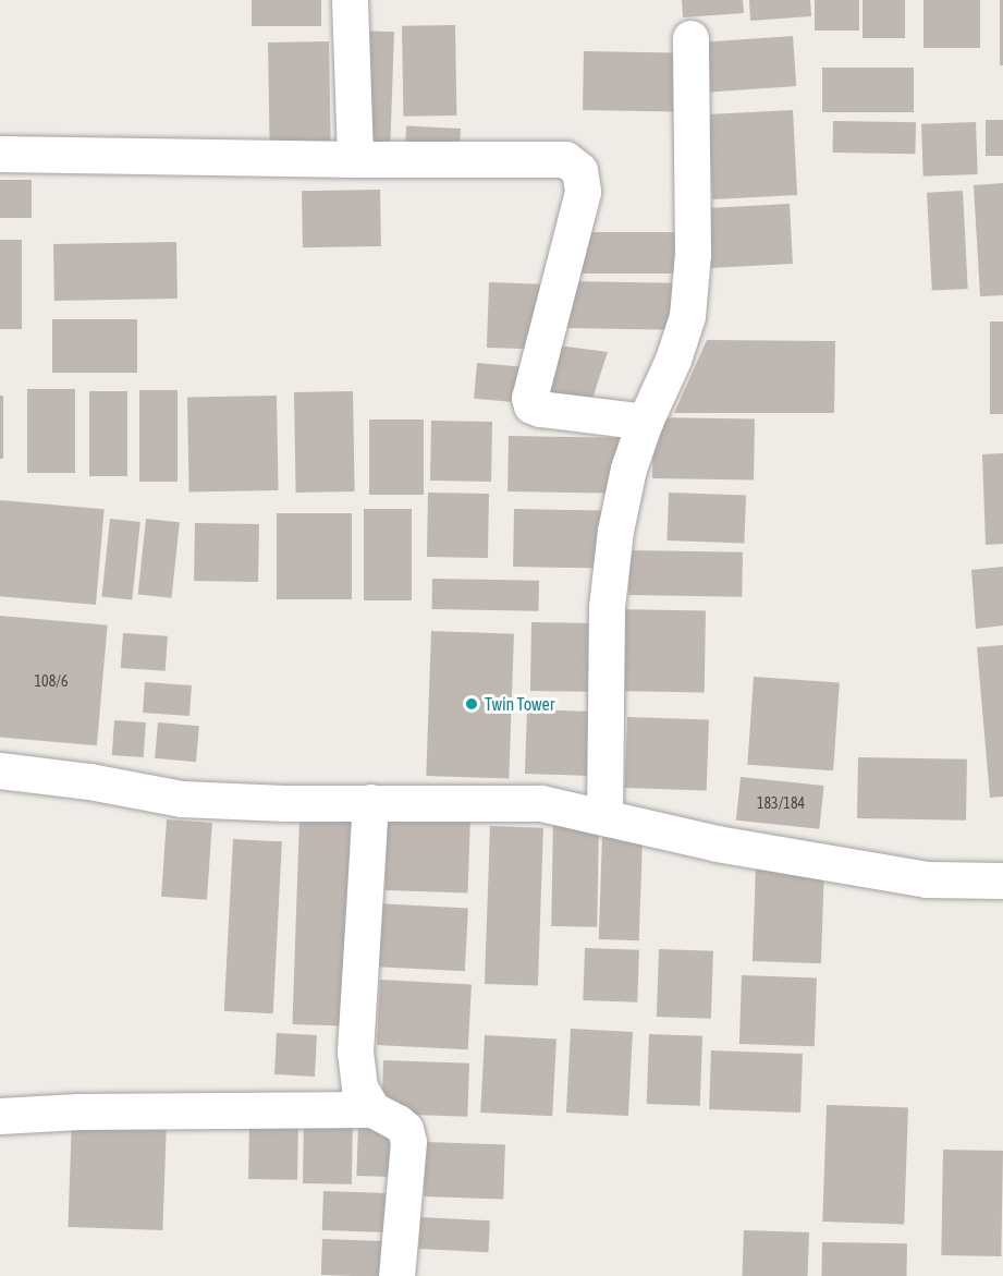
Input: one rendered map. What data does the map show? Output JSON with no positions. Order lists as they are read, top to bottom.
{
  "places": ["Twin Tower"],
  "house_numbers": ["108/6", "183/184"]
}
